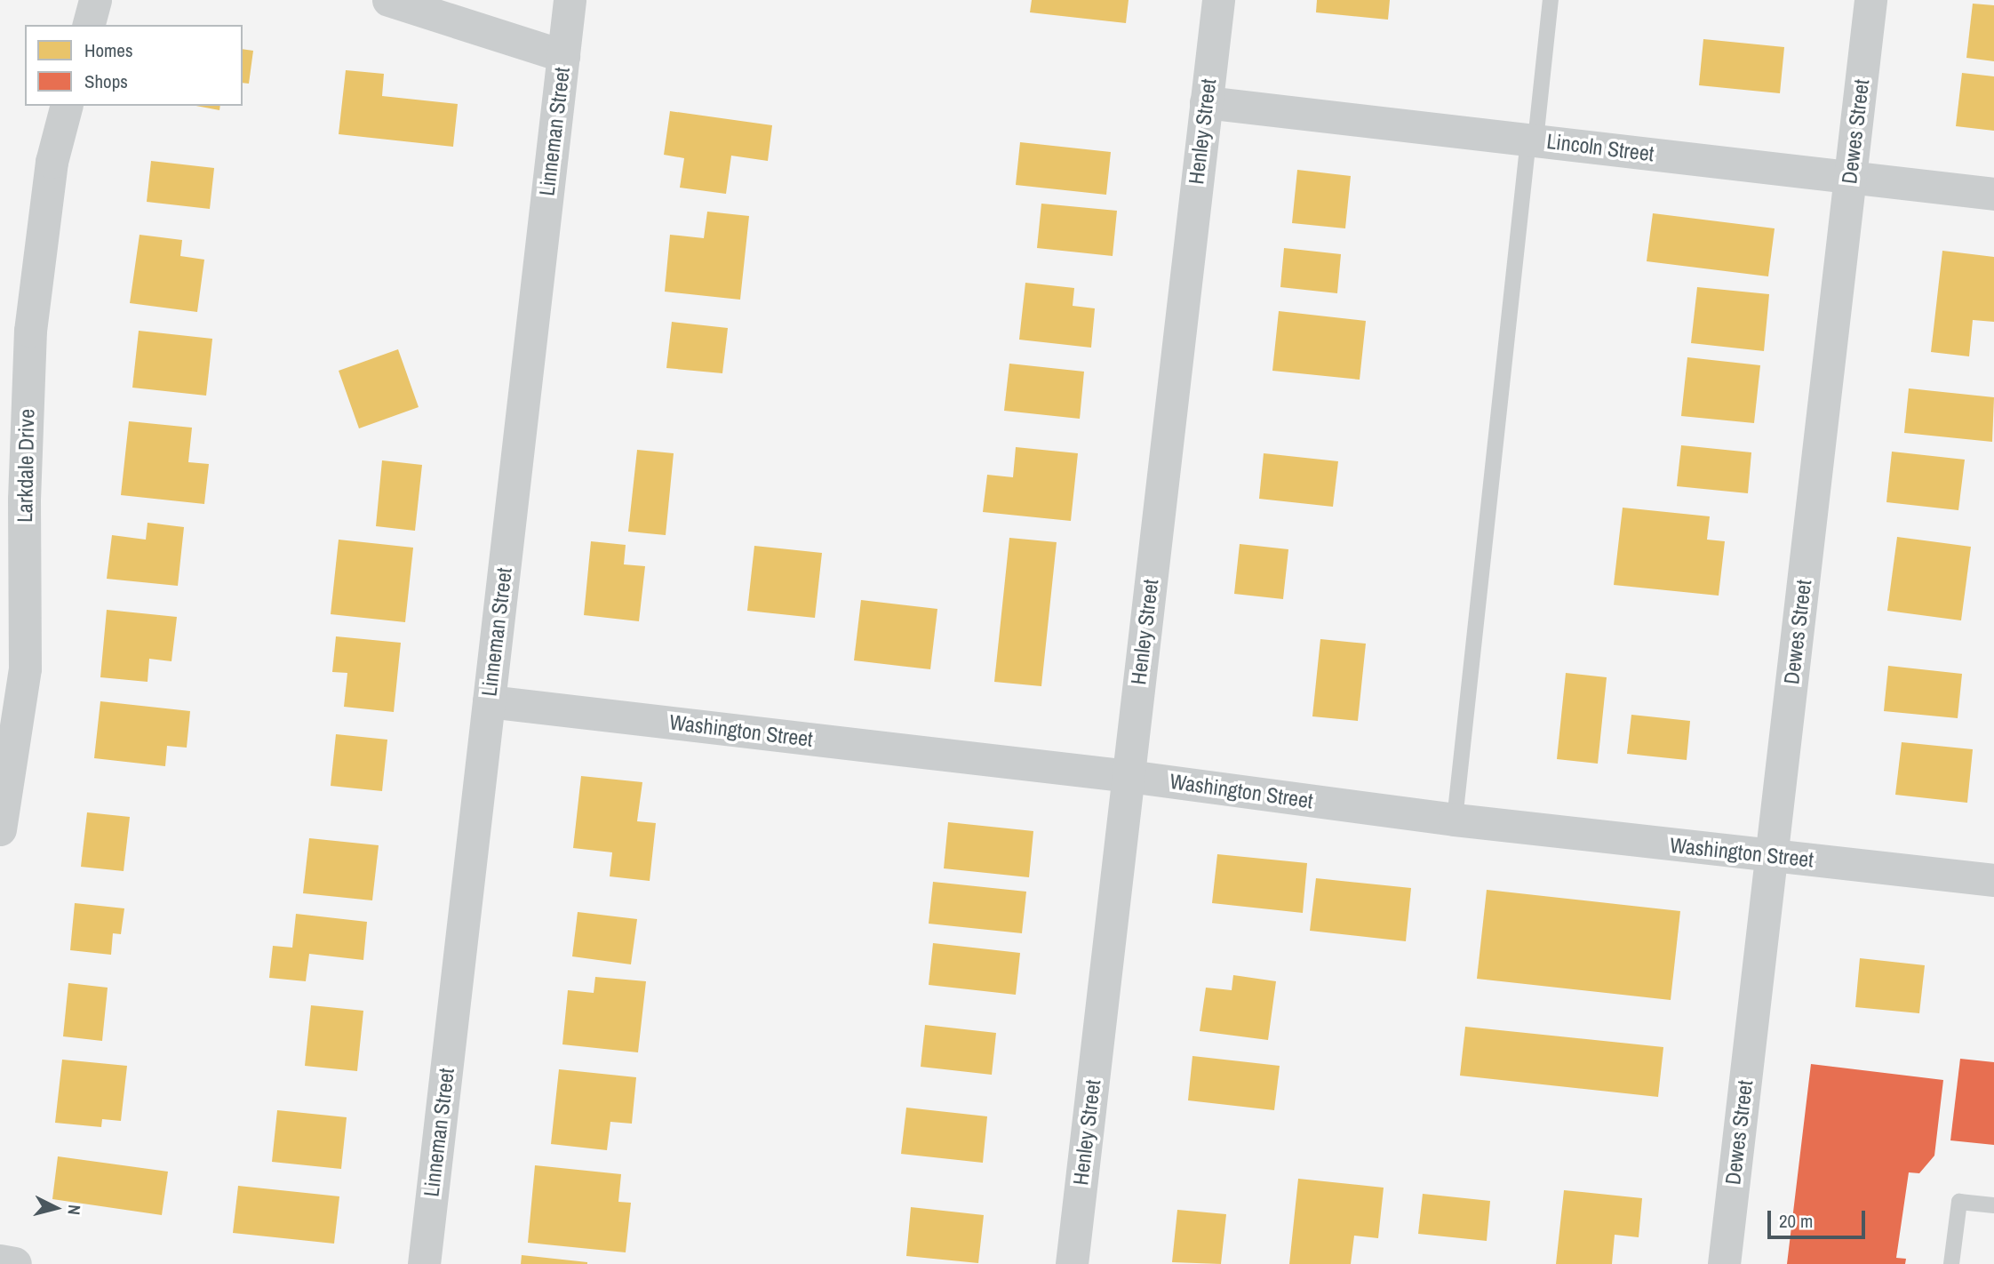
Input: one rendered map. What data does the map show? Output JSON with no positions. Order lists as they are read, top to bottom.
{
  "streets": {
    "street": [
      "Linneman Street",
      "Henley Street",
      "Dewes Street",
      "Lincoln Street",
      "Larkdale Drive",
      "Washington Street"
    ]
  },
  "crossings": [
    ["Linneman Street", "Washington Street"],
    ["Henley Street", "Lincoln Street"],
    ["Henley Street", "Washington Street"],
    ["Dewes Street", "Lincoln Street"],
    ["Dewes Street", "Washington Street"]
  ],
  "legend": ["Homes", "Shops"],
  "scale_bar": "20 m",
  "north": "right"
}
